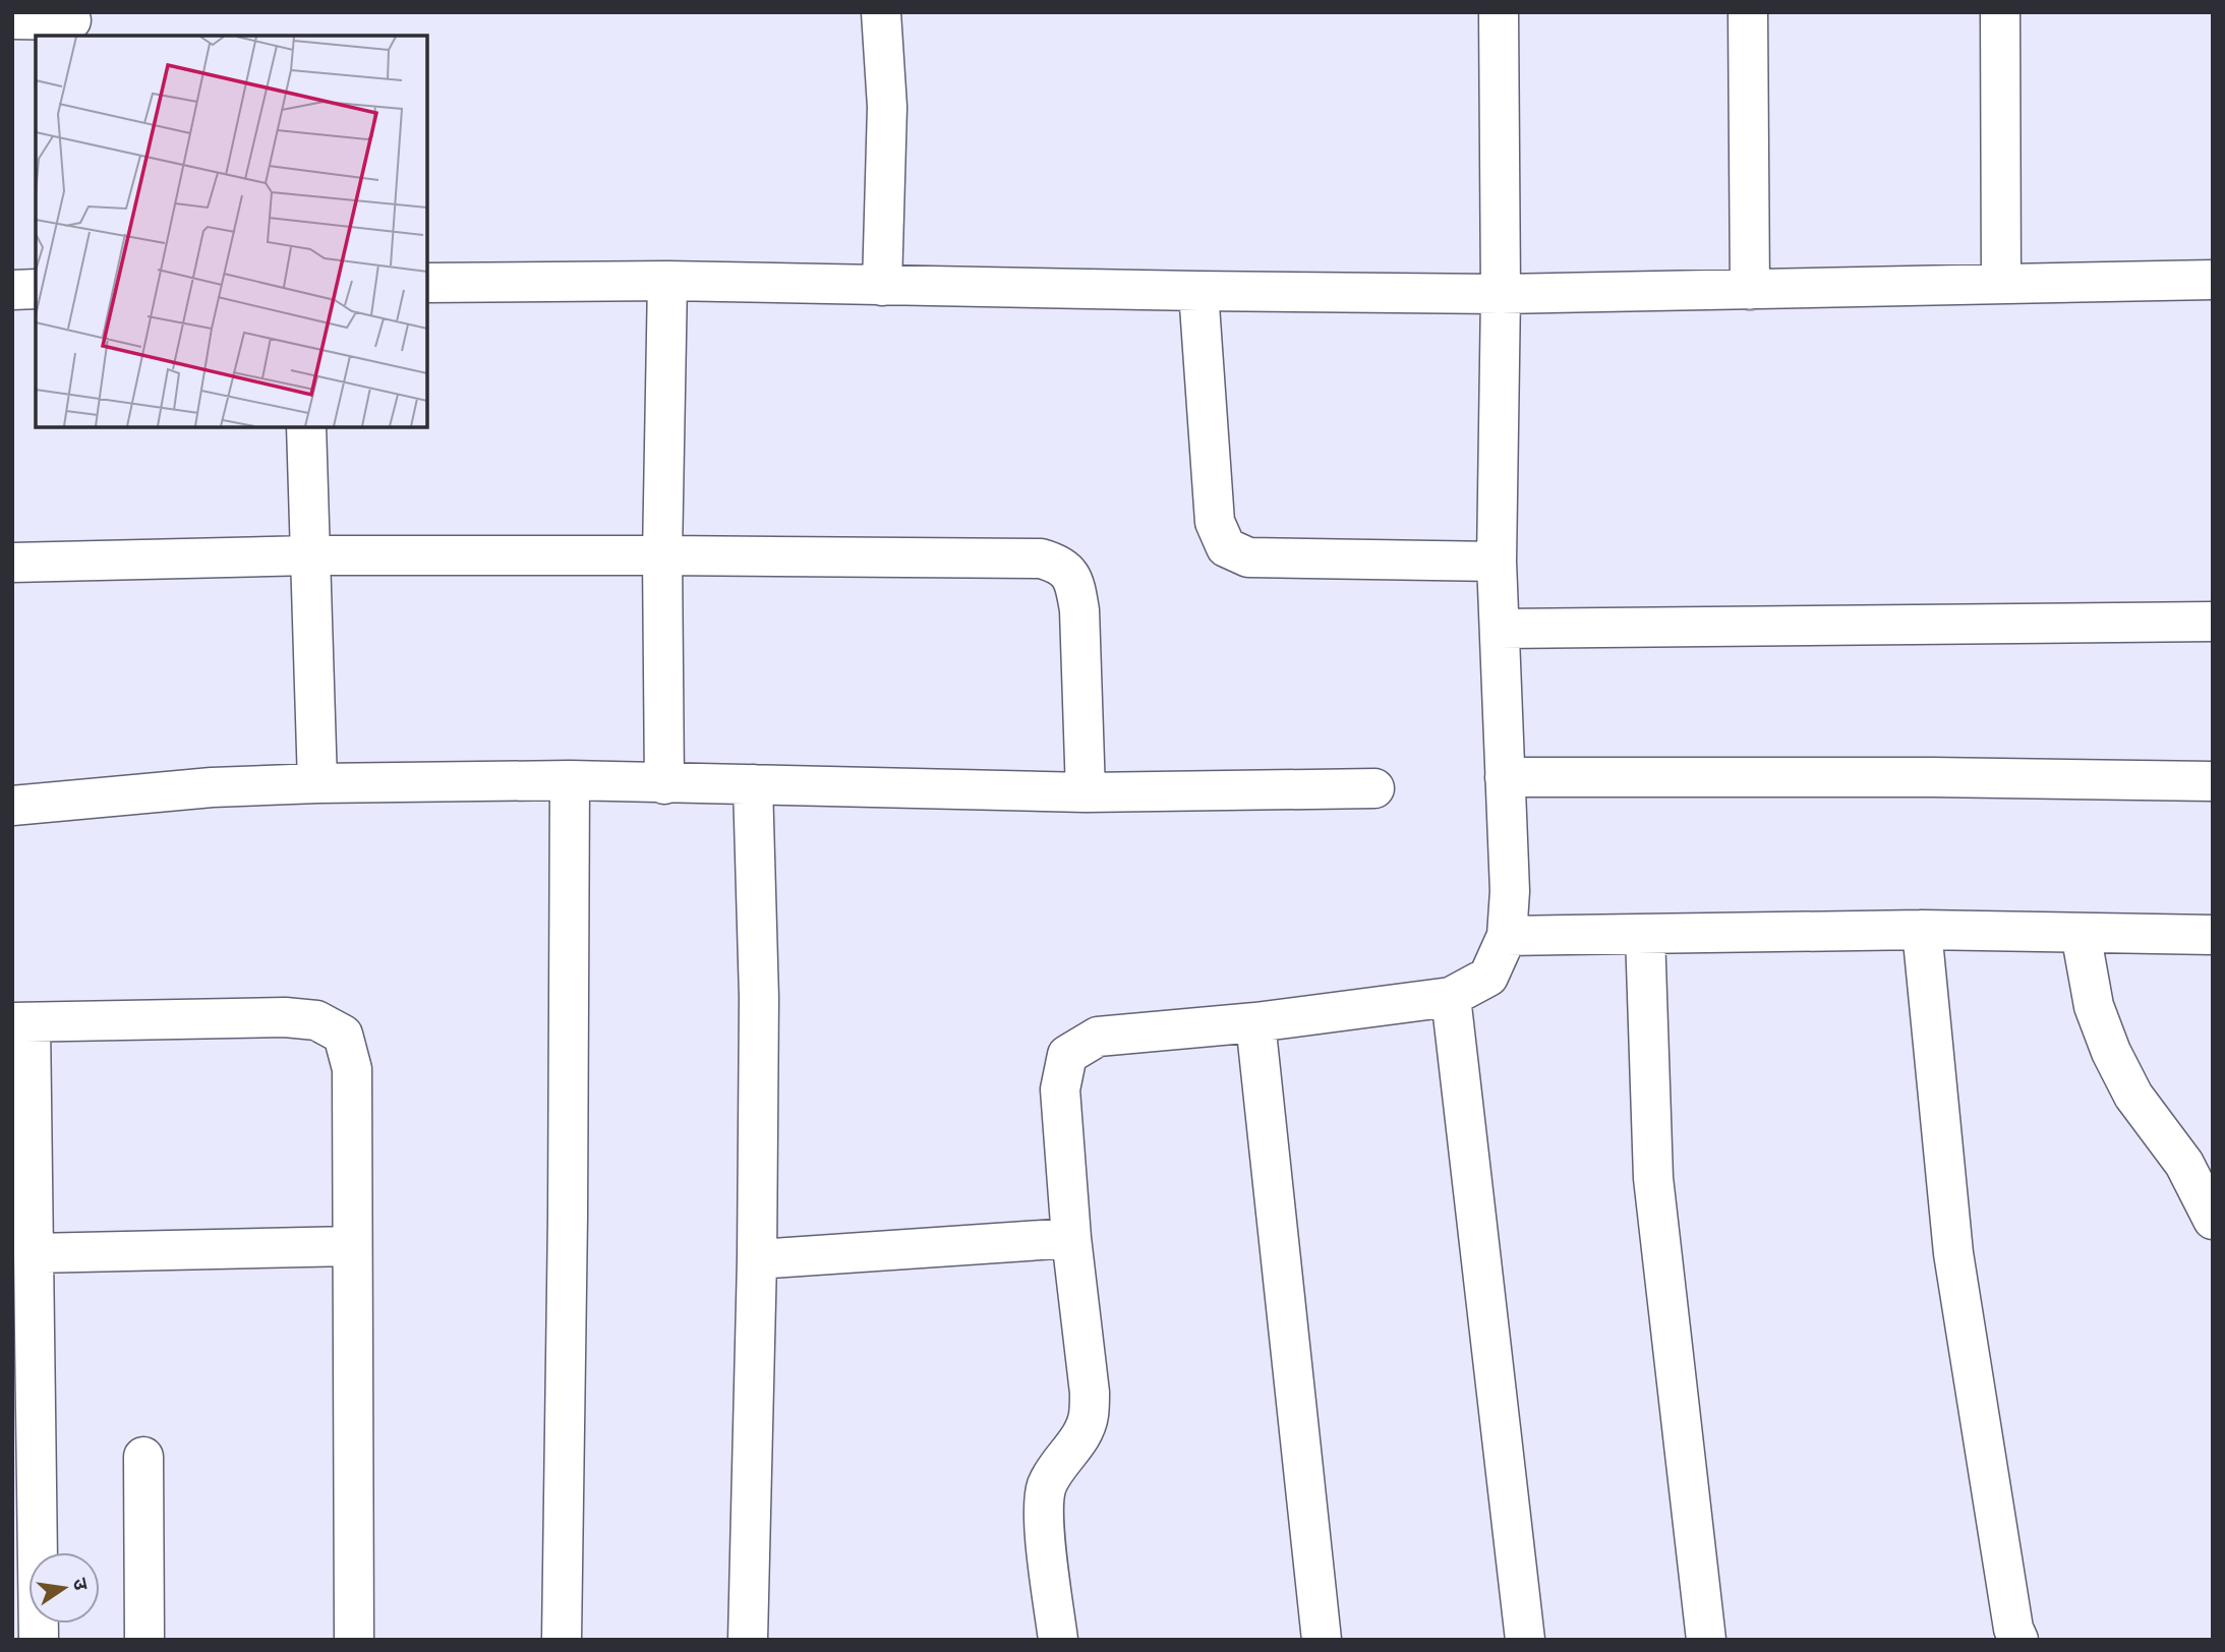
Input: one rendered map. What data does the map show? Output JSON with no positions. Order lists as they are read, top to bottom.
{
  "north": "right"
}
